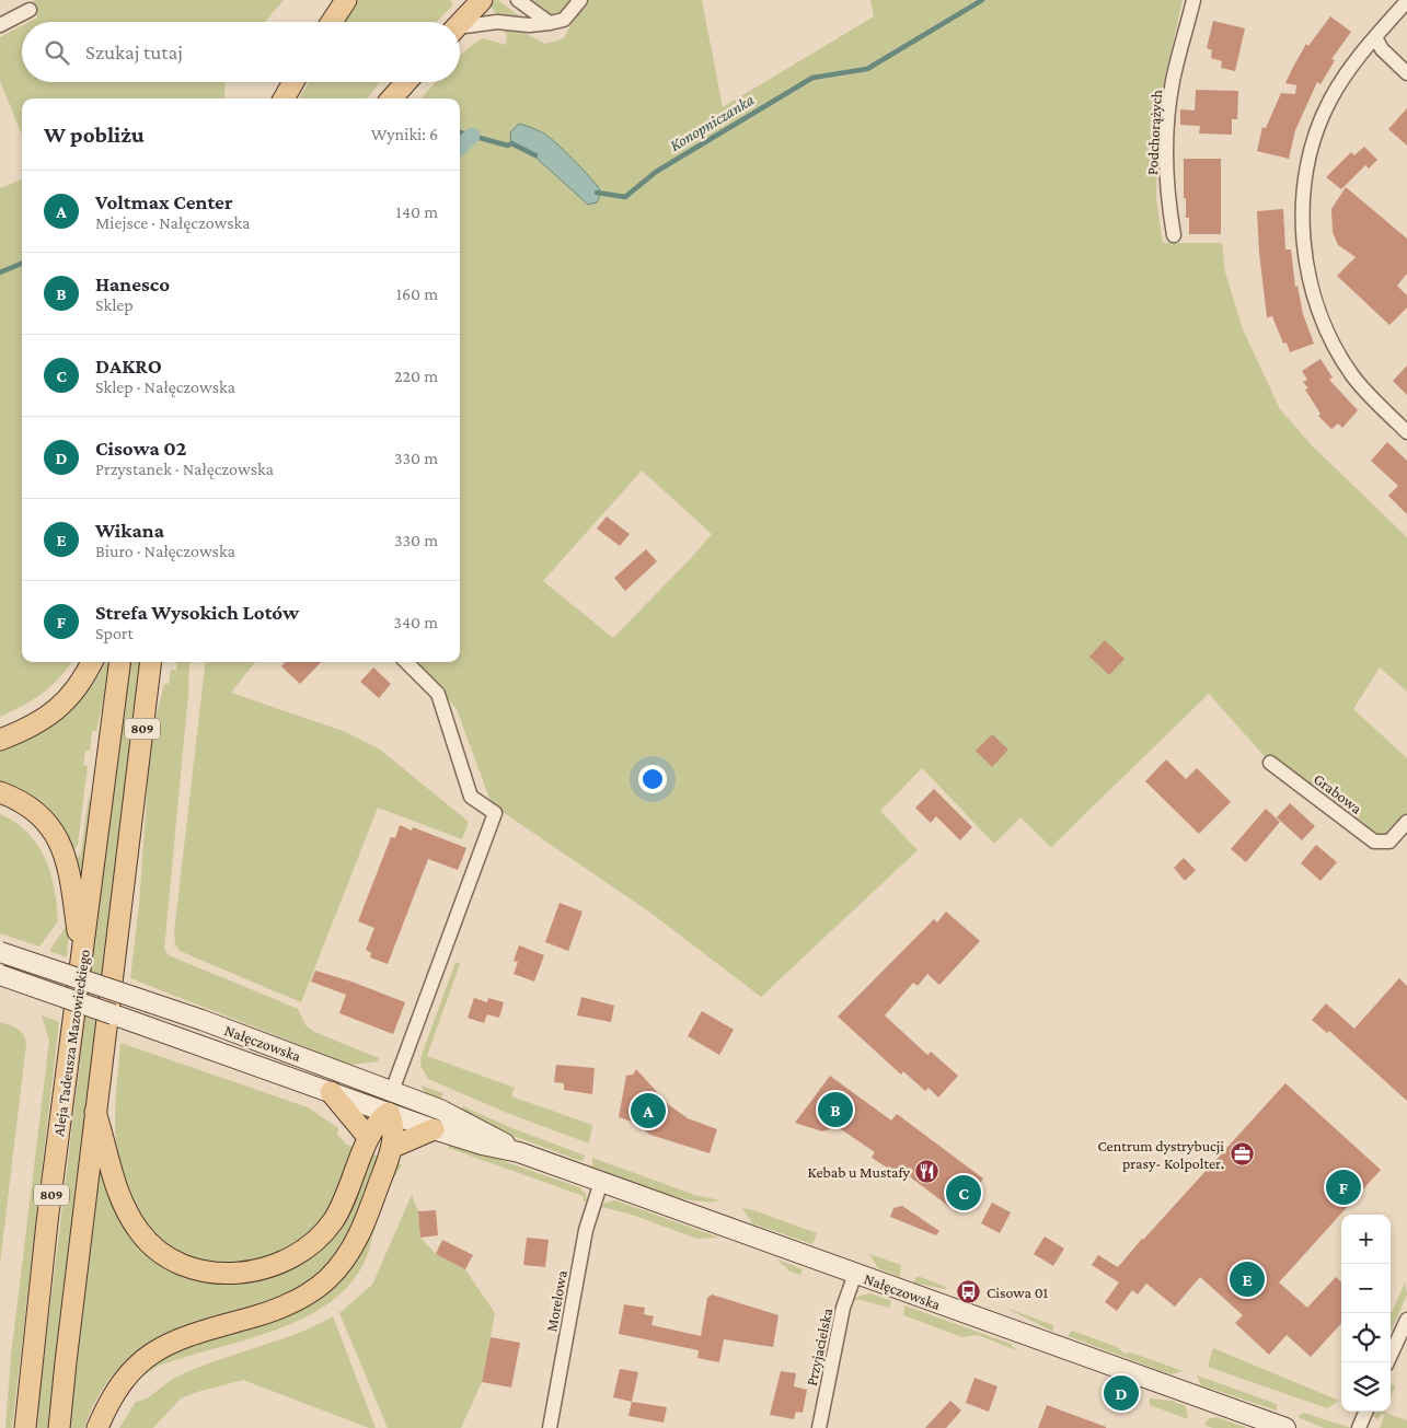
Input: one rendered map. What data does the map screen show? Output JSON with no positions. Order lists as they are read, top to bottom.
{
  "streets": {
    "main road": ["809", "Aleja Tadeusza Mazowieckiego"],
    "street": [
      "Podchorążych",
      "Grabowa",
      "Nałęczowska",
      "Morelowa",
      "Przyjacielska"
    ]
  },
  "crossings": [
    ["Nałęczowska", "Morelowa"],
    ["Nałęczowska", "Przyjacielska"]
  ],
  "water": ["Konopniczanka"],
  "places": {
    "office": ["Centrum dystrybucji prasy- Kolpolter."],
    "restaurant": ["Kebab u Mustafy"],
    "bus stop": ["Cisowa 01"]
  },
  "page": {
    "search": "Szukaj tutaj",
    "heading": ["W pobliżu", "Wyniki: 6"],
    "list": [
      {
        "mark": "A",
        "name": "Voltmax Center",
        "note": "Miejsce · Nałęczowska",
        "value": "140 m"
      },
      {
        "mark": "B",
        "name": "Hanesco",
        "note": "Sklep",
        "value": "160 m"
      },
      {
        "mark": "C",
        "name": "DAKRO",
        "note": "Sklep · Nałęczowska",
        "value": "220 m"
      },
      {
        "mark": "D",
        "name": "Cisowa 02",
        "note": "Przystanek · Nałęczowska",
        "value": "330 m"
      },
      {
        "mark": "E",
        "name": "Wikana",
        "note": "Biuro · Nałęczowska",
        "value": "330 m"
      },
      {
        "mark": "F",
        "name": "Strefa Wysokich Lotów",
        "note": "Sport",
        "value": "340 m"
      }
    ],
    "pins": [
      "B",
      "A",
      "F",
      "C",
      "E",
      "D"
    ],
    "map_buttons": ["+", "−"]
  }
}
